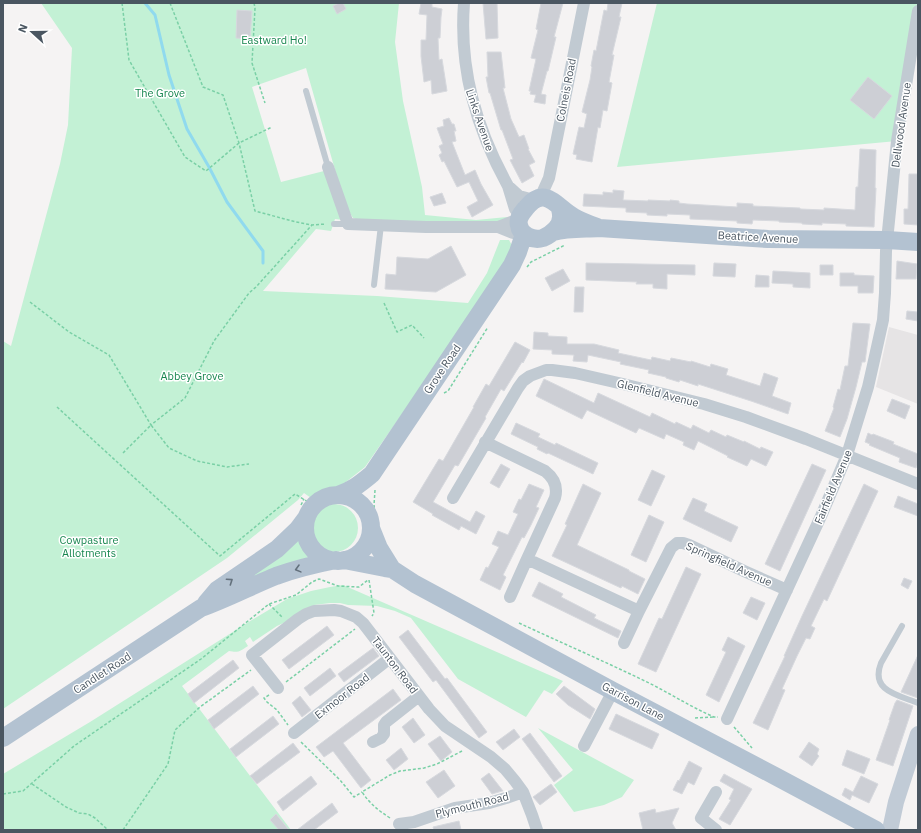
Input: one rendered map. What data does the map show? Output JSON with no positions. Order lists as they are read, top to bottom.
{
  "streets": {
    "main road": [
      "Beatrice Avenue",
      "Grove Road",
      "Candlet Road",
      "Garrison Lane"
    ],
    "street": [
      "Colneis Road",
      "Links Avenue",
      "Dellwood Avenue",
      "Glenfield Avenue",
      "Fairfield Avenue",
      "Springfield Avenue",
      "Taunton Road",
      "Exmoor Road",
      "Plymouth Road"
    ]
  },
  "crossings": [
    ["Colneis Road", "Links Avenue"],
    ["Colneis Road", "Beatrice Avenue"],
    ["Colneis Road", "Grove Road"],
    ["Links Avenue", "Beatrice Avenue"],
    ["Links Avenue", "Grove Road"],
    ["Dellwood Avenue", "Beatrice Avenue"],
    ["Dellwood Avenue", "Fairfield Avenue"],
    ["Beatrice Avenue", "Grove Road"],
    ["Beatrice Avenue", "Fairfield Avenue"],
    ["Grove Road", "Candlet Road"],
    ["Grove Road", "Garrison Lane"],
    ["Glenfield Avenue", "Fairfield Avenue"],
    ["Fairfield Avenue", "Springfield Avenue"],
    ["Taunton Road", "Exmoor Road"],
    ["Taunton Road", "Plymouth Road"],
    ["Candlet Road", "Garrison Lane"]
  ],
  "parks": [
    "Eastward Ho!",
    "The Grove",
    "Abbey Grove",
    "Cowpasture Allotments"
  ],
  "north": "left"
}
